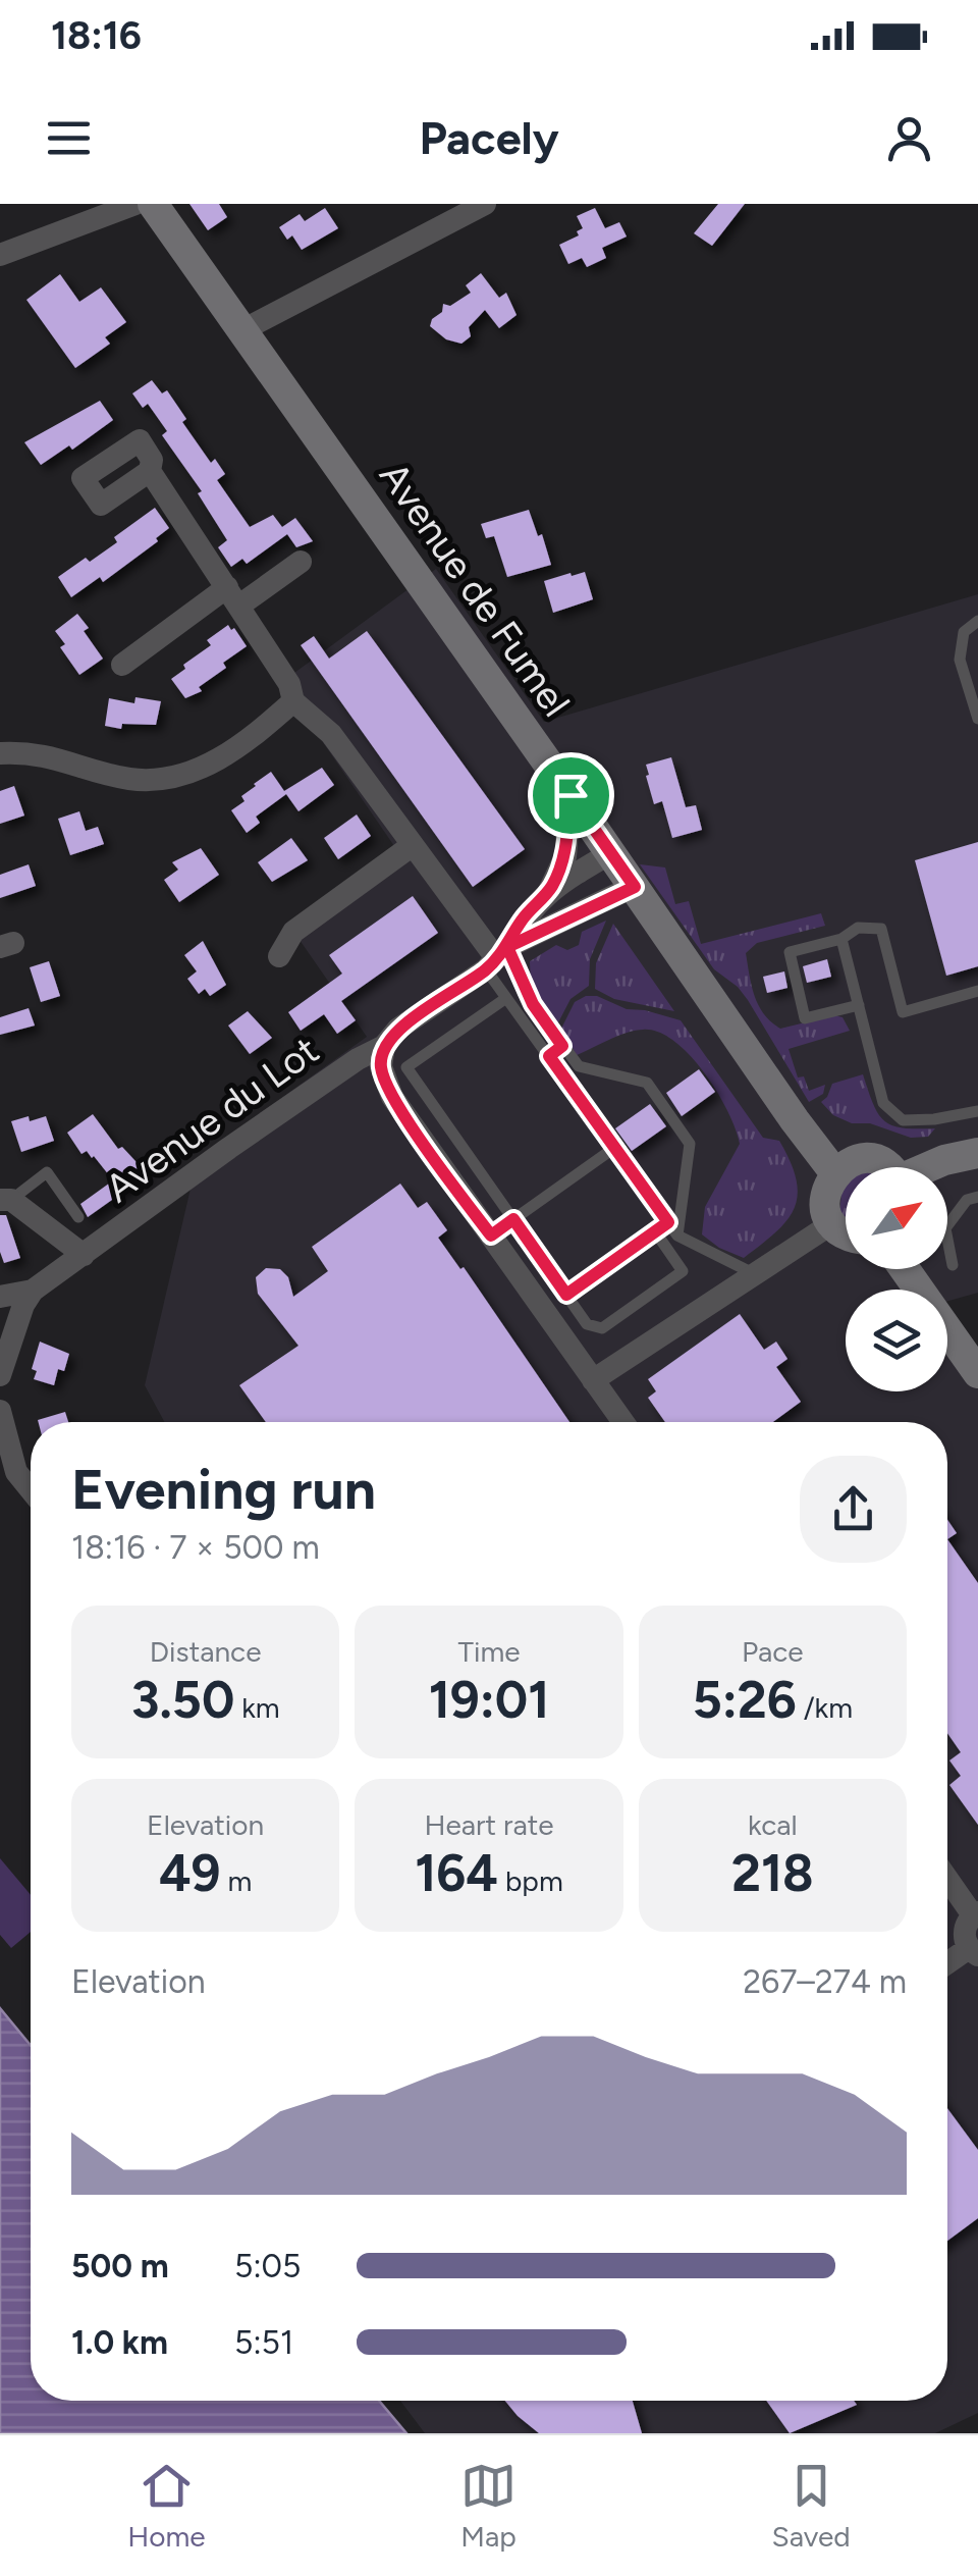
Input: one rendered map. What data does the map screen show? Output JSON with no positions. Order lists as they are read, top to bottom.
{
  "streets": {
    "main road": ["Avenue de Fumel"],
    "street": ["Avenue du Lot"]
  },
  "north": "top right",
  "page": {
    "status": "18:16",
    "header": "Pacely",
    "heading": ["Evening run", "18:16 · 7 × 500 m"],
    "stats": [
      ["Distance", "3.50 km"],
      ["Time", "19:01"],
      ["Pace", "5:26 /km"],
      ["Elevation", "49 m"],
      ["Heart rate", "164 bpm"],
      ["kcal", "218"]
    ],
    "chart": ["Elevation", "267–274 m"],
    "list": [
      {
        "name": "500 m",
        "note": "5:05"
      },
      {
        "name": "1.0 km",
        "note": "5:51"
      }
    ],
    "tabs": ["Home", "Map", "Saved"]
  }
}
